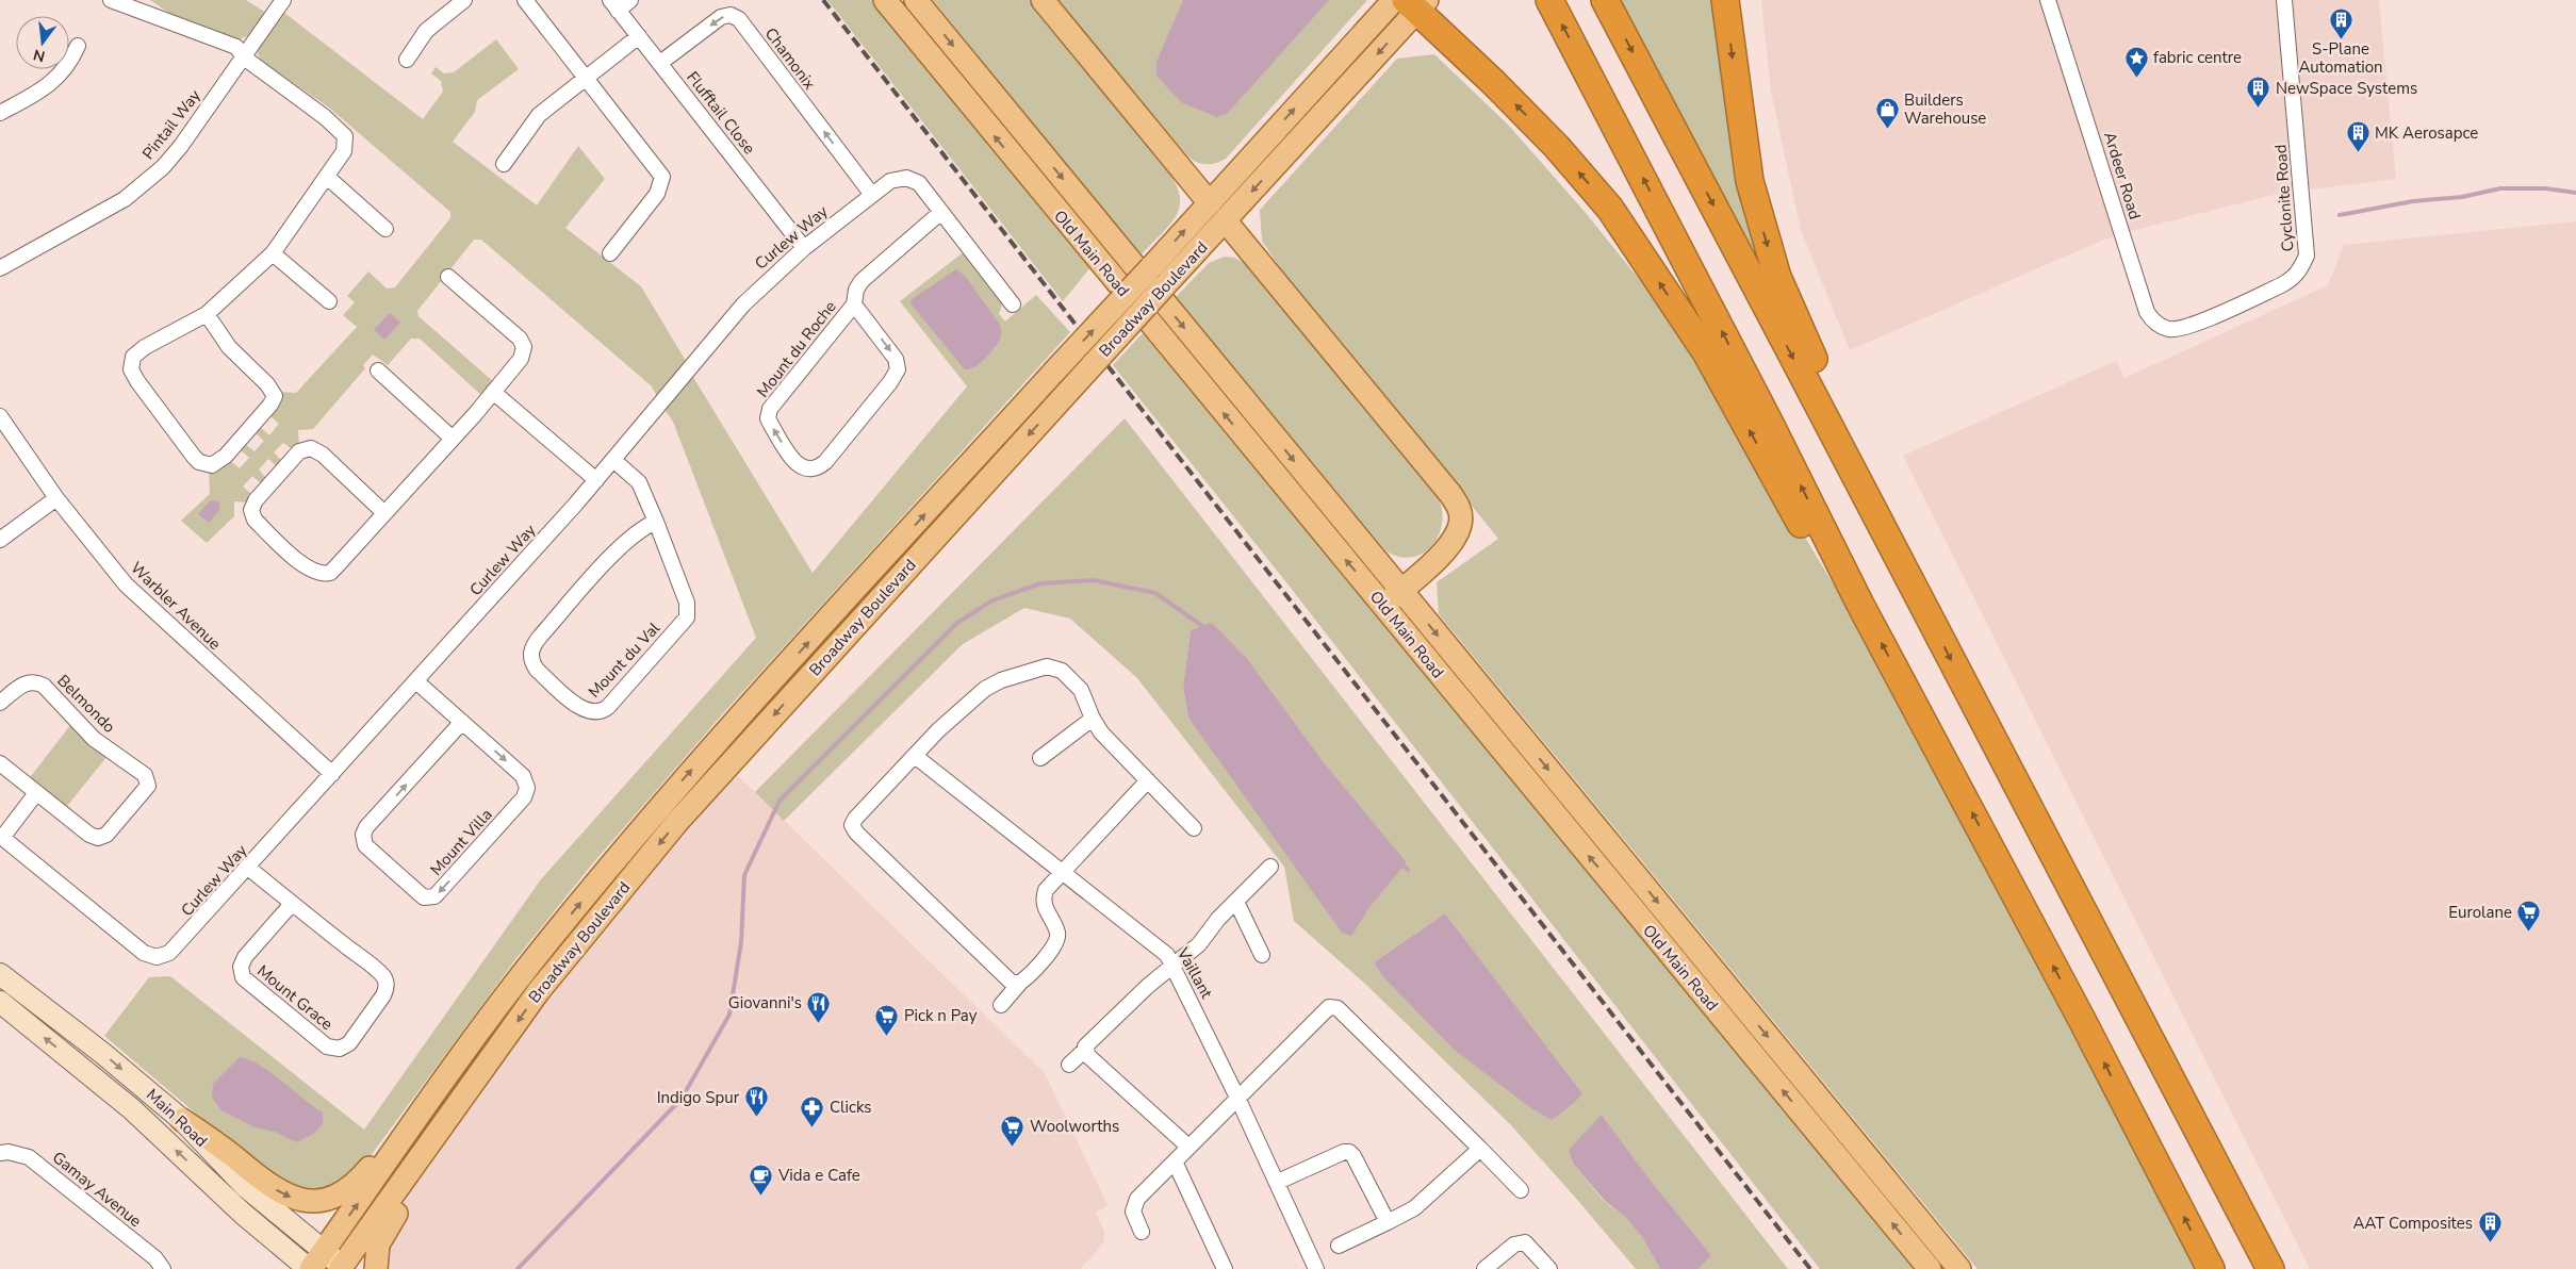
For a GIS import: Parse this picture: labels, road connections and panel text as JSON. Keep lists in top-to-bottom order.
{
  "streets": {
    "main road": ["Old Main Road", "Broadway Boulevard", "Main Road"],
    "street": [
      "Chamonix",
      "Flufftail Close",
      "Pintail Way",
      "Ardeer Road",
      "Cyclonite Road",
      "Curlew Way",
      "Mount du Roche",
      "Warbler Avenue",
      "Mount du Val",
      "Belmondo",
      "Mount Villa",
      "Vaillant",
      "Mount Grace",
      "Gamay Avenue"
    ]
  },
  "crossings": [
    ["Chamonix", "Flufftail Close"],
    ["Chamonix", "Curlew Way"],
    ["Flufftail Close", "Curlew Way"],
    ["Ardeer Road", "Cyclonite Road"],
    ["Curlew Way", "Mount du Roche"],
    ["Curlew Way", "Warbler Avenue"],
    ["Curlew Way", "Mount du Val"],
    ["Curlew Way", "Mount Villa"],
    ["Curlew Way", "Mount Grace"],
    ["Broadway Boulevard", "Main Road"]
  ],
  "places": {
    "building": [
      "S-Plane Automation",
      "NewSpace Systems",
      "MK Aerosapce",
      "AAT Composites"
    ],
    "place": ["fabric centre"],
    "shop": ["Builders Warehouse"],
    "supermarket": ["Eurolane", "Pick n Pay", "Woolworths"],
    "restaurant": ["Giovanni's", "Indigo Spur"],
    "pharmacy": ["Clicks"],
    "cafe": ["Vida e Cafe"]
  },
  "north": "bottom"
}
